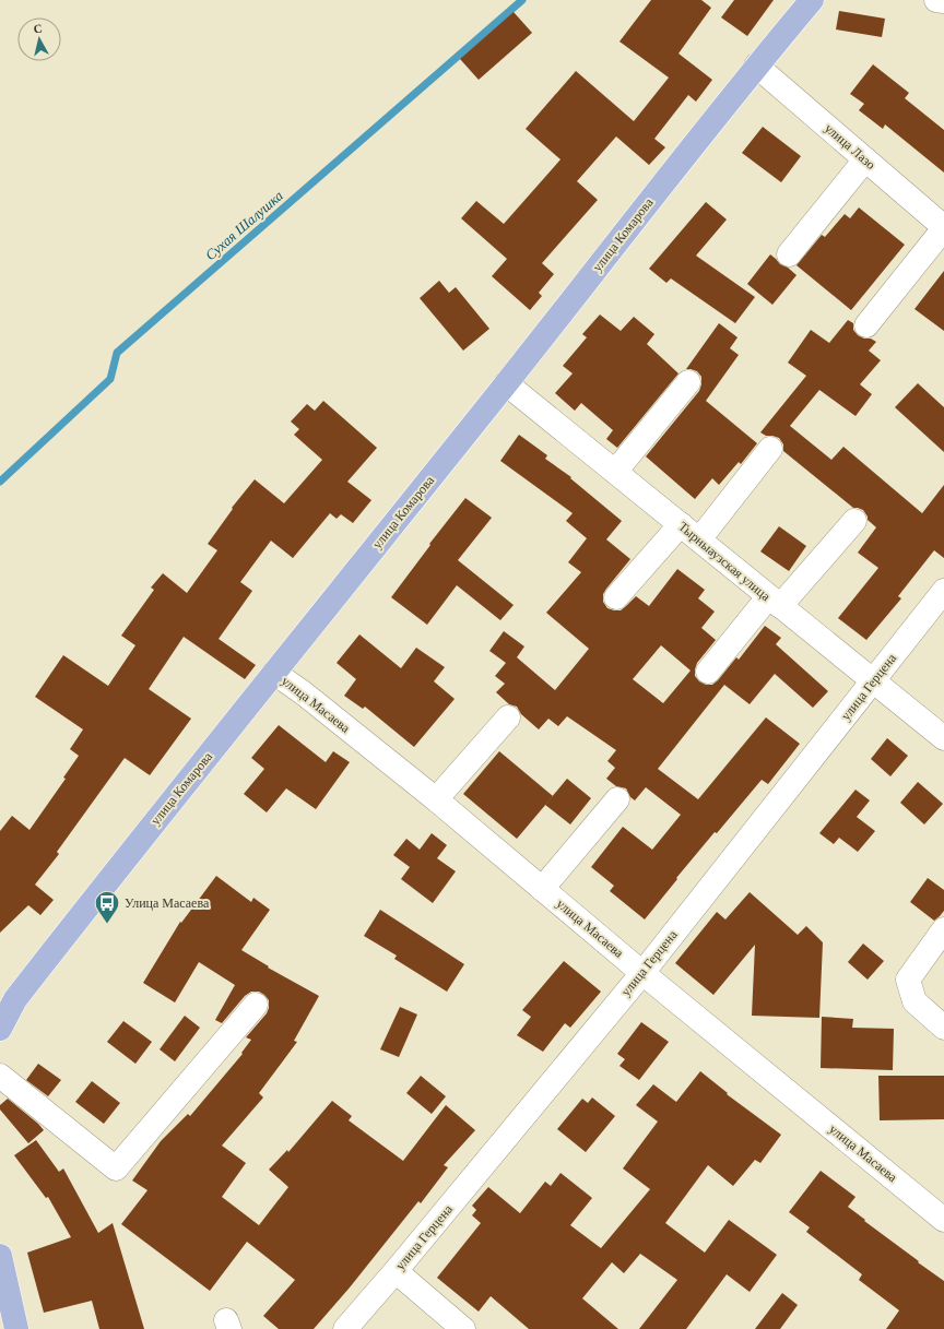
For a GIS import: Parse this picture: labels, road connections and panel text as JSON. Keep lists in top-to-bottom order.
{
  "streets": {
    "main road": ["улица Комарова"],
    "street": [
      "улица Лазо",
      "Тырныаузская улица",
      "улица Герцена",
      "улица Масаева"
    ]
  },
  "crossings": [
    ["улица Лазо", "улица Комарова"],
    ["улица Комарова", "Тырныаузская улица"],
    ["улица Комарова", "улица Масаева"],
    ["Тырныаузская улица", "улица Герцена"],
    ["улица Герцена", "улица Масаева"]
  ],
  "water": ["Сухая Шалушка"],
  "places": {
    "bus stop": ["Улица Масаева"]
  },
  "north": "top"
}
